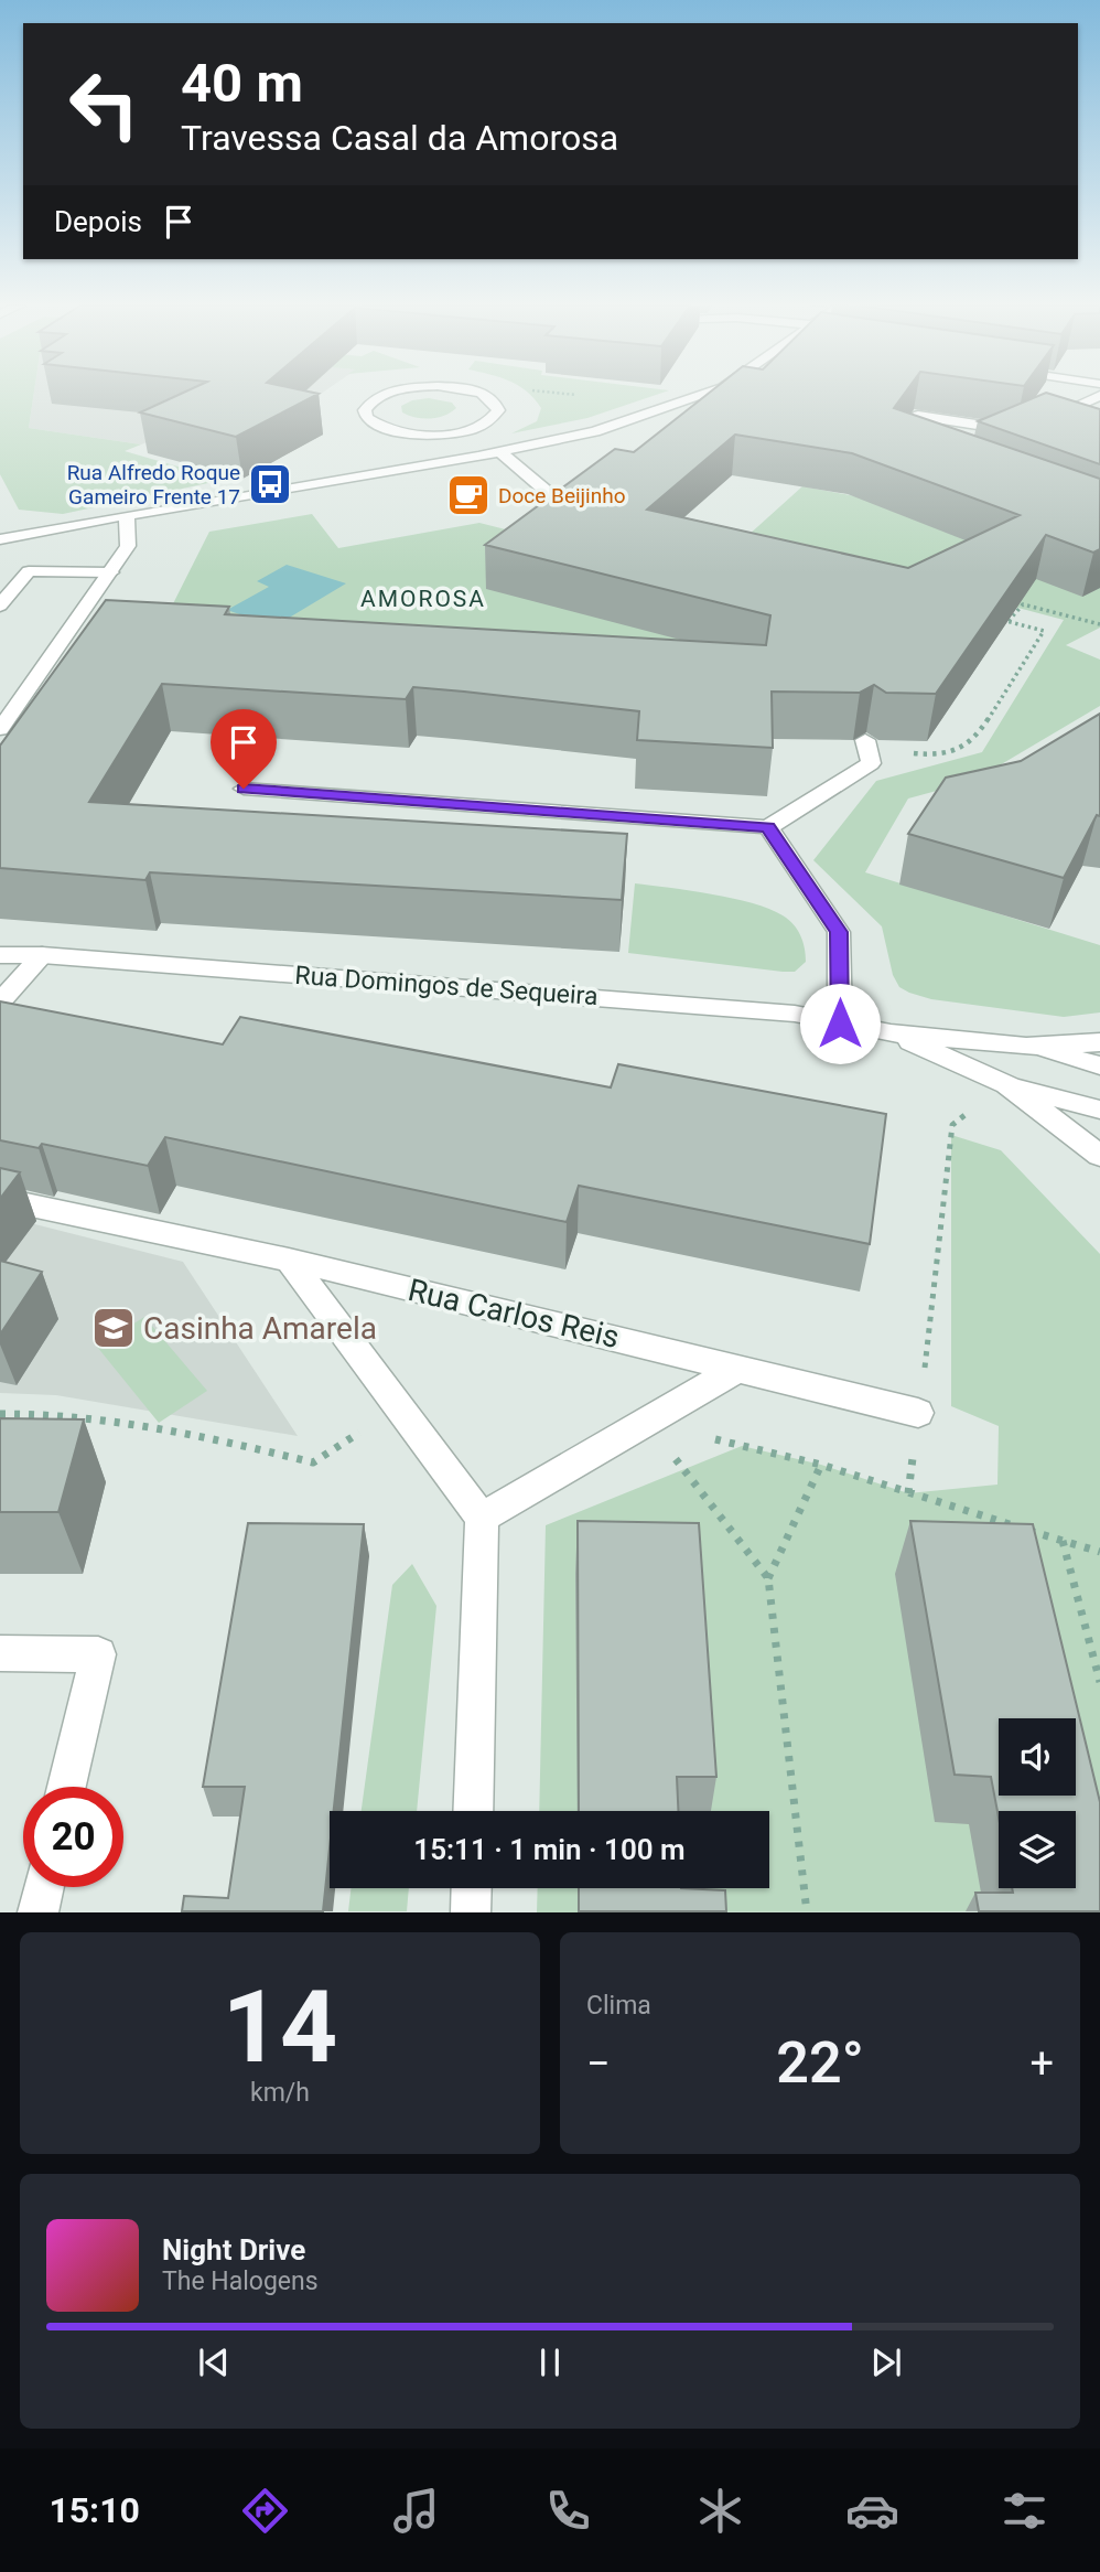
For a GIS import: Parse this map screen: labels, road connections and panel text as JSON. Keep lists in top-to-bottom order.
{
  "streets": {
    "street": ["Rua Domingos de Sequeira", "Rua Carlos Reis"]
  },
  "districts": ["AMOROSA"],
  "places": {
    "bus stop": ["Rua Alfredo Roque Gameiro Frente 17"],
    "cafe": ["Doce Beijinho"],
    "school or university": ["Casinha Amarela"]
  },
  "page": {
    "turn": ["40 m", "Travessa Casal da Amorosa"],
    "then": "Depois",
    "limit": "20",
    "trip": "15:11 · 1 min · 100 m",
    "tile": [
      ["14", "km/h"],
      "Clima"
    ],
    "heat": ["−", "22°", "+"],
    "song": ["Night Drive", "The Halogens"],
    "tabs": "15:10"
  }
}
